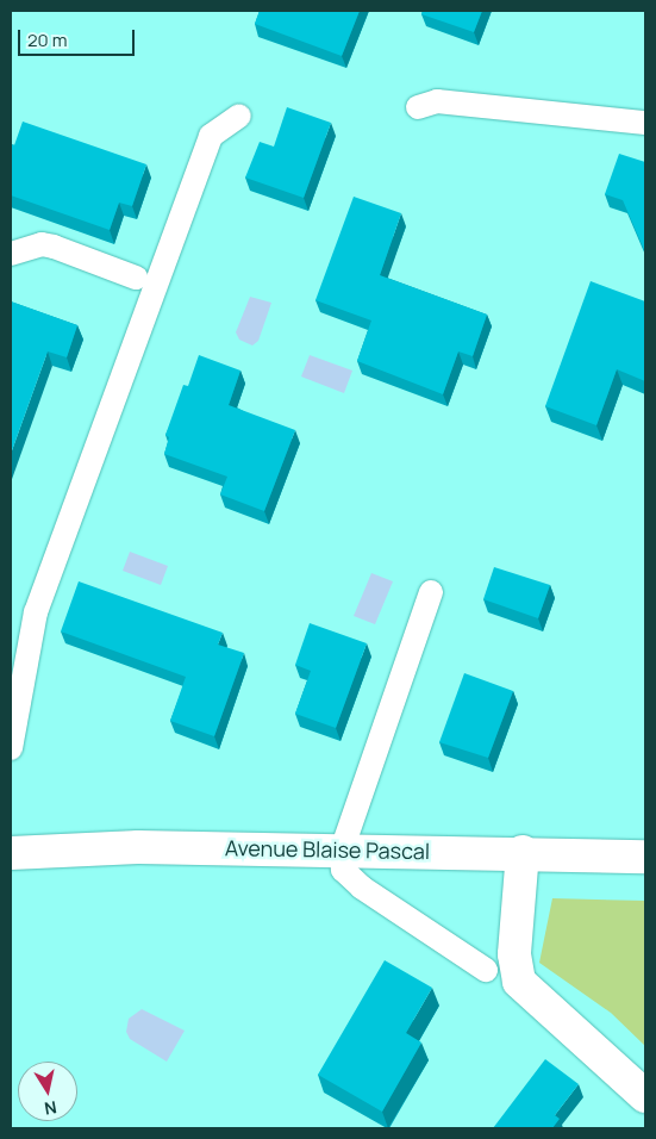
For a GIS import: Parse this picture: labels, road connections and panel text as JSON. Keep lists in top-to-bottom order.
{
  "streets": {
    "main road": ["Avenue Blaise Pascal"]
  },
  "scale_bar": "20 m",
  "north": "bottom"
}
